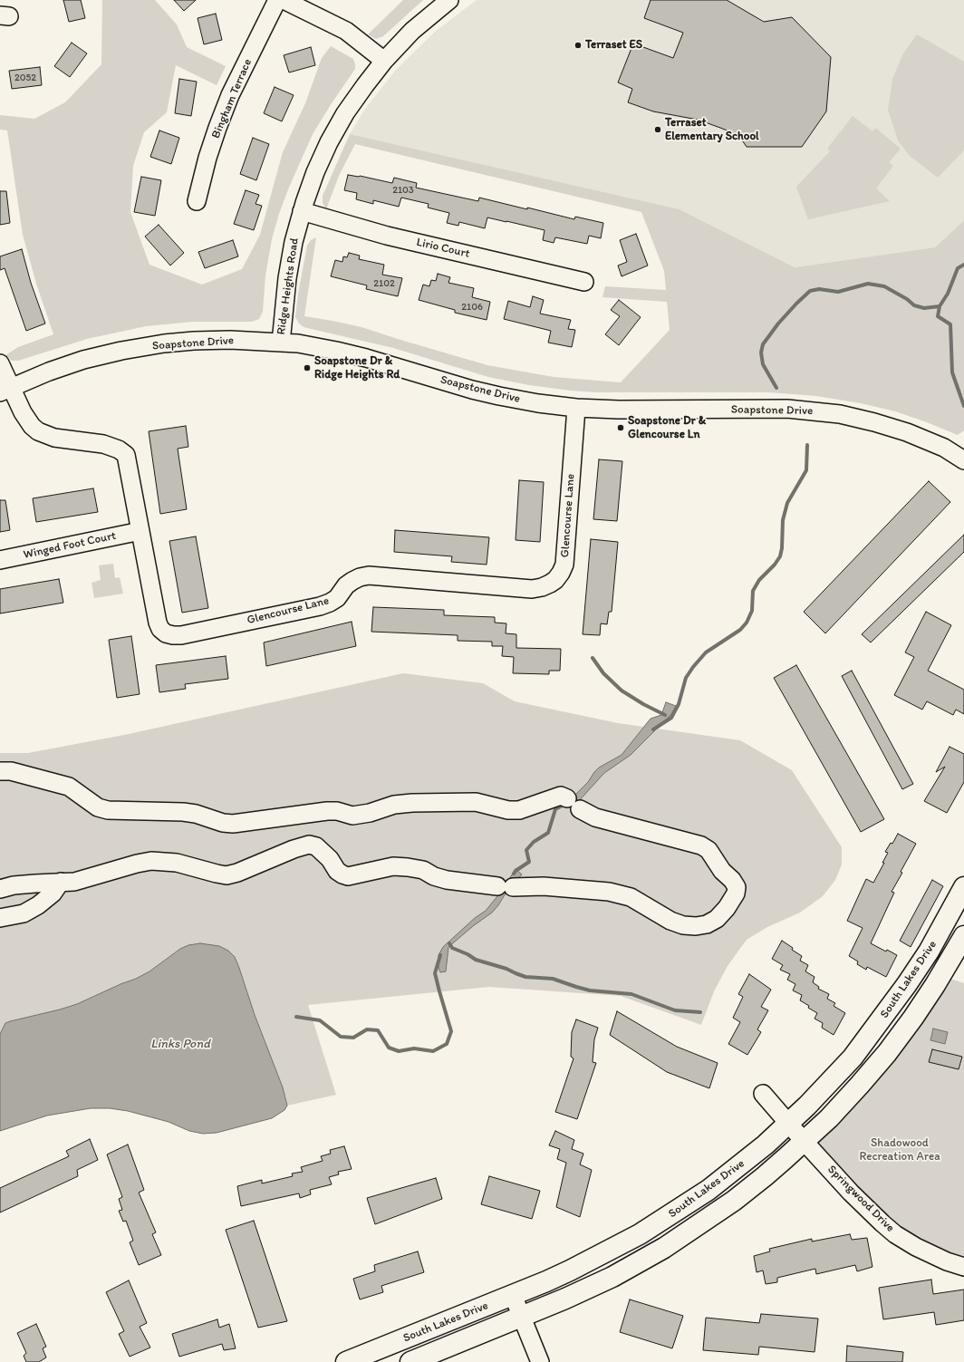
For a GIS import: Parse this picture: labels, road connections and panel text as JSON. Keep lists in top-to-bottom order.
{
  "streets": {
    "main road": ["South Lakes Drive"],
    "street": [
      "Bingham Terrace",
      "Lirio Court",
      "Ridge Heights Road",
      "Soapstone Drive",
      "Glencourse Lane",
      "Winged Foot Court",
      "Springwood Drive"
    ]
  },
  "crossings": [
    ["Lirio Court", "Ridge Heights Road"],
    ["Ridge Heights Road", "Soapstone Drive"],
    ["Soapstone Drive", "Glencourse Lane"],
    ["Glencourse Lane", "Winged Foot Court"],
    ["South Lakes Drive", "Springwood Drive"]
  ],
  "water": ["Links Pond"],
  "parks": ["Shadowood Recreation Area"],
  "places": [
    "Terraset ES",
    "Terraset Elementary School",
    "Soapstone Dr & Ridge Heights Rd",
    "Soapstone Dr & Glencourse Ln"
  ],
  "house_numbers": [
    "2052",
    "2103",
    "2102",
    "2106"
  ]
}
